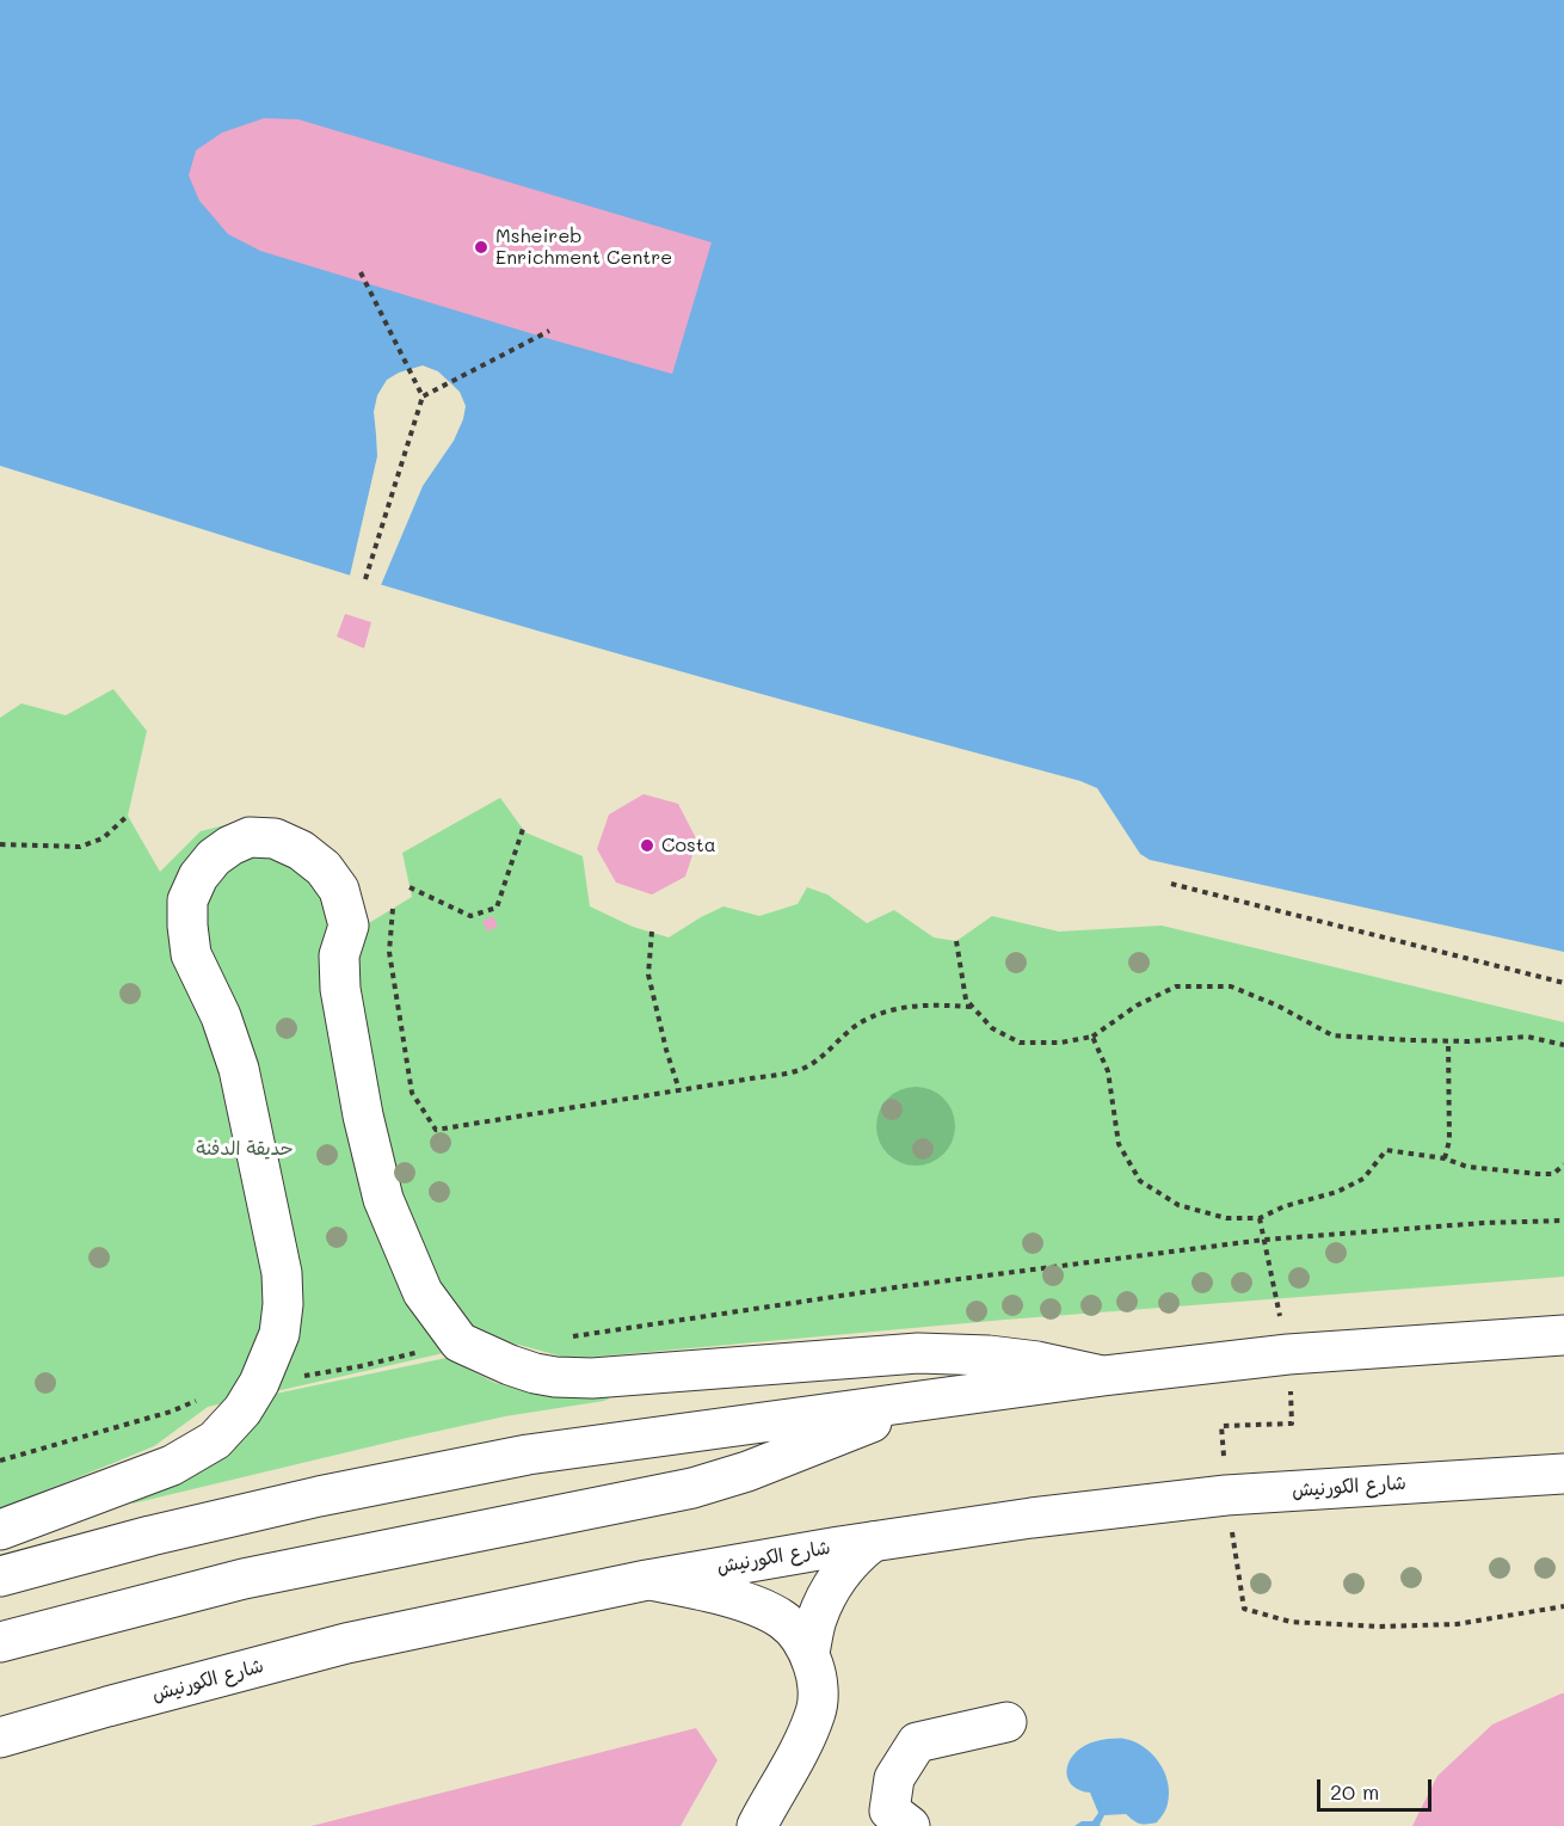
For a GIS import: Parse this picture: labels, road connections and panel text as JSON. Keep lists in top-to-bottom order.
{
  "streets": {
    "main road": ["شارع الكورنيش"]
  },
  "parks": ["حديقة الدفنة"],
  "places": ["Msheireb Enrichment Centre", "Costa"],
  "scale_bar": "20 m"
}
